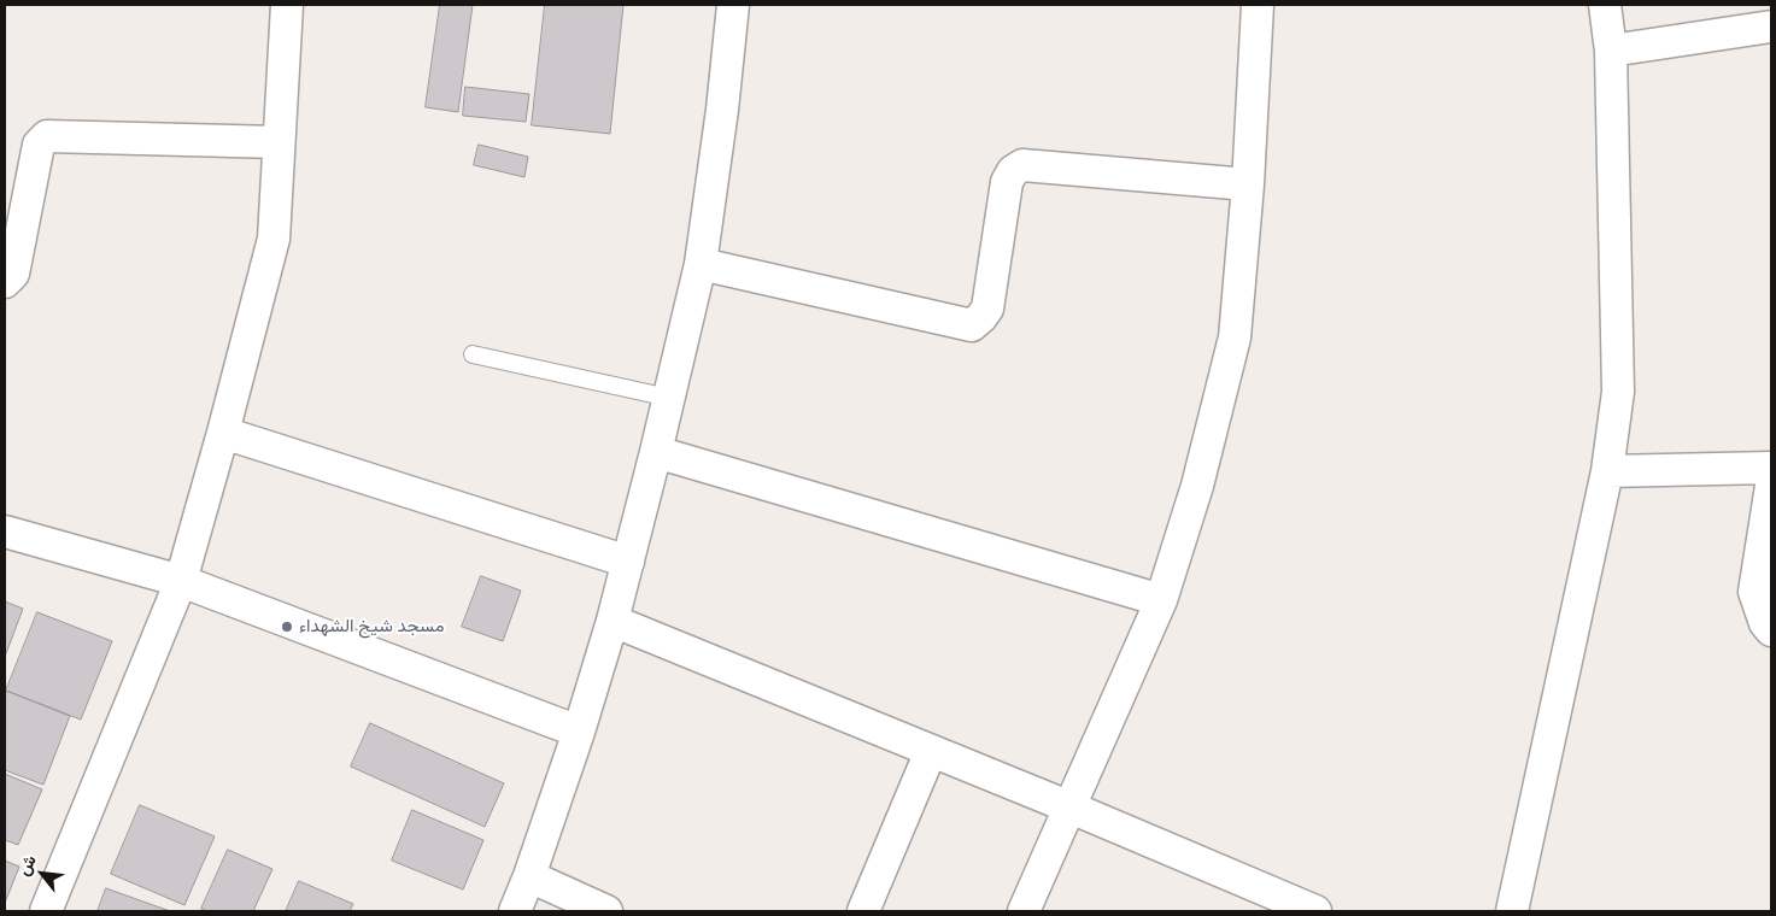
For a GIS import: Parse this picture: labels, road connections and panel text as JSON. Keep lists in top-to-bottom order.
{
  "places": ["مسجد شيخ الشهداء"],
  "north": "top left"
}
